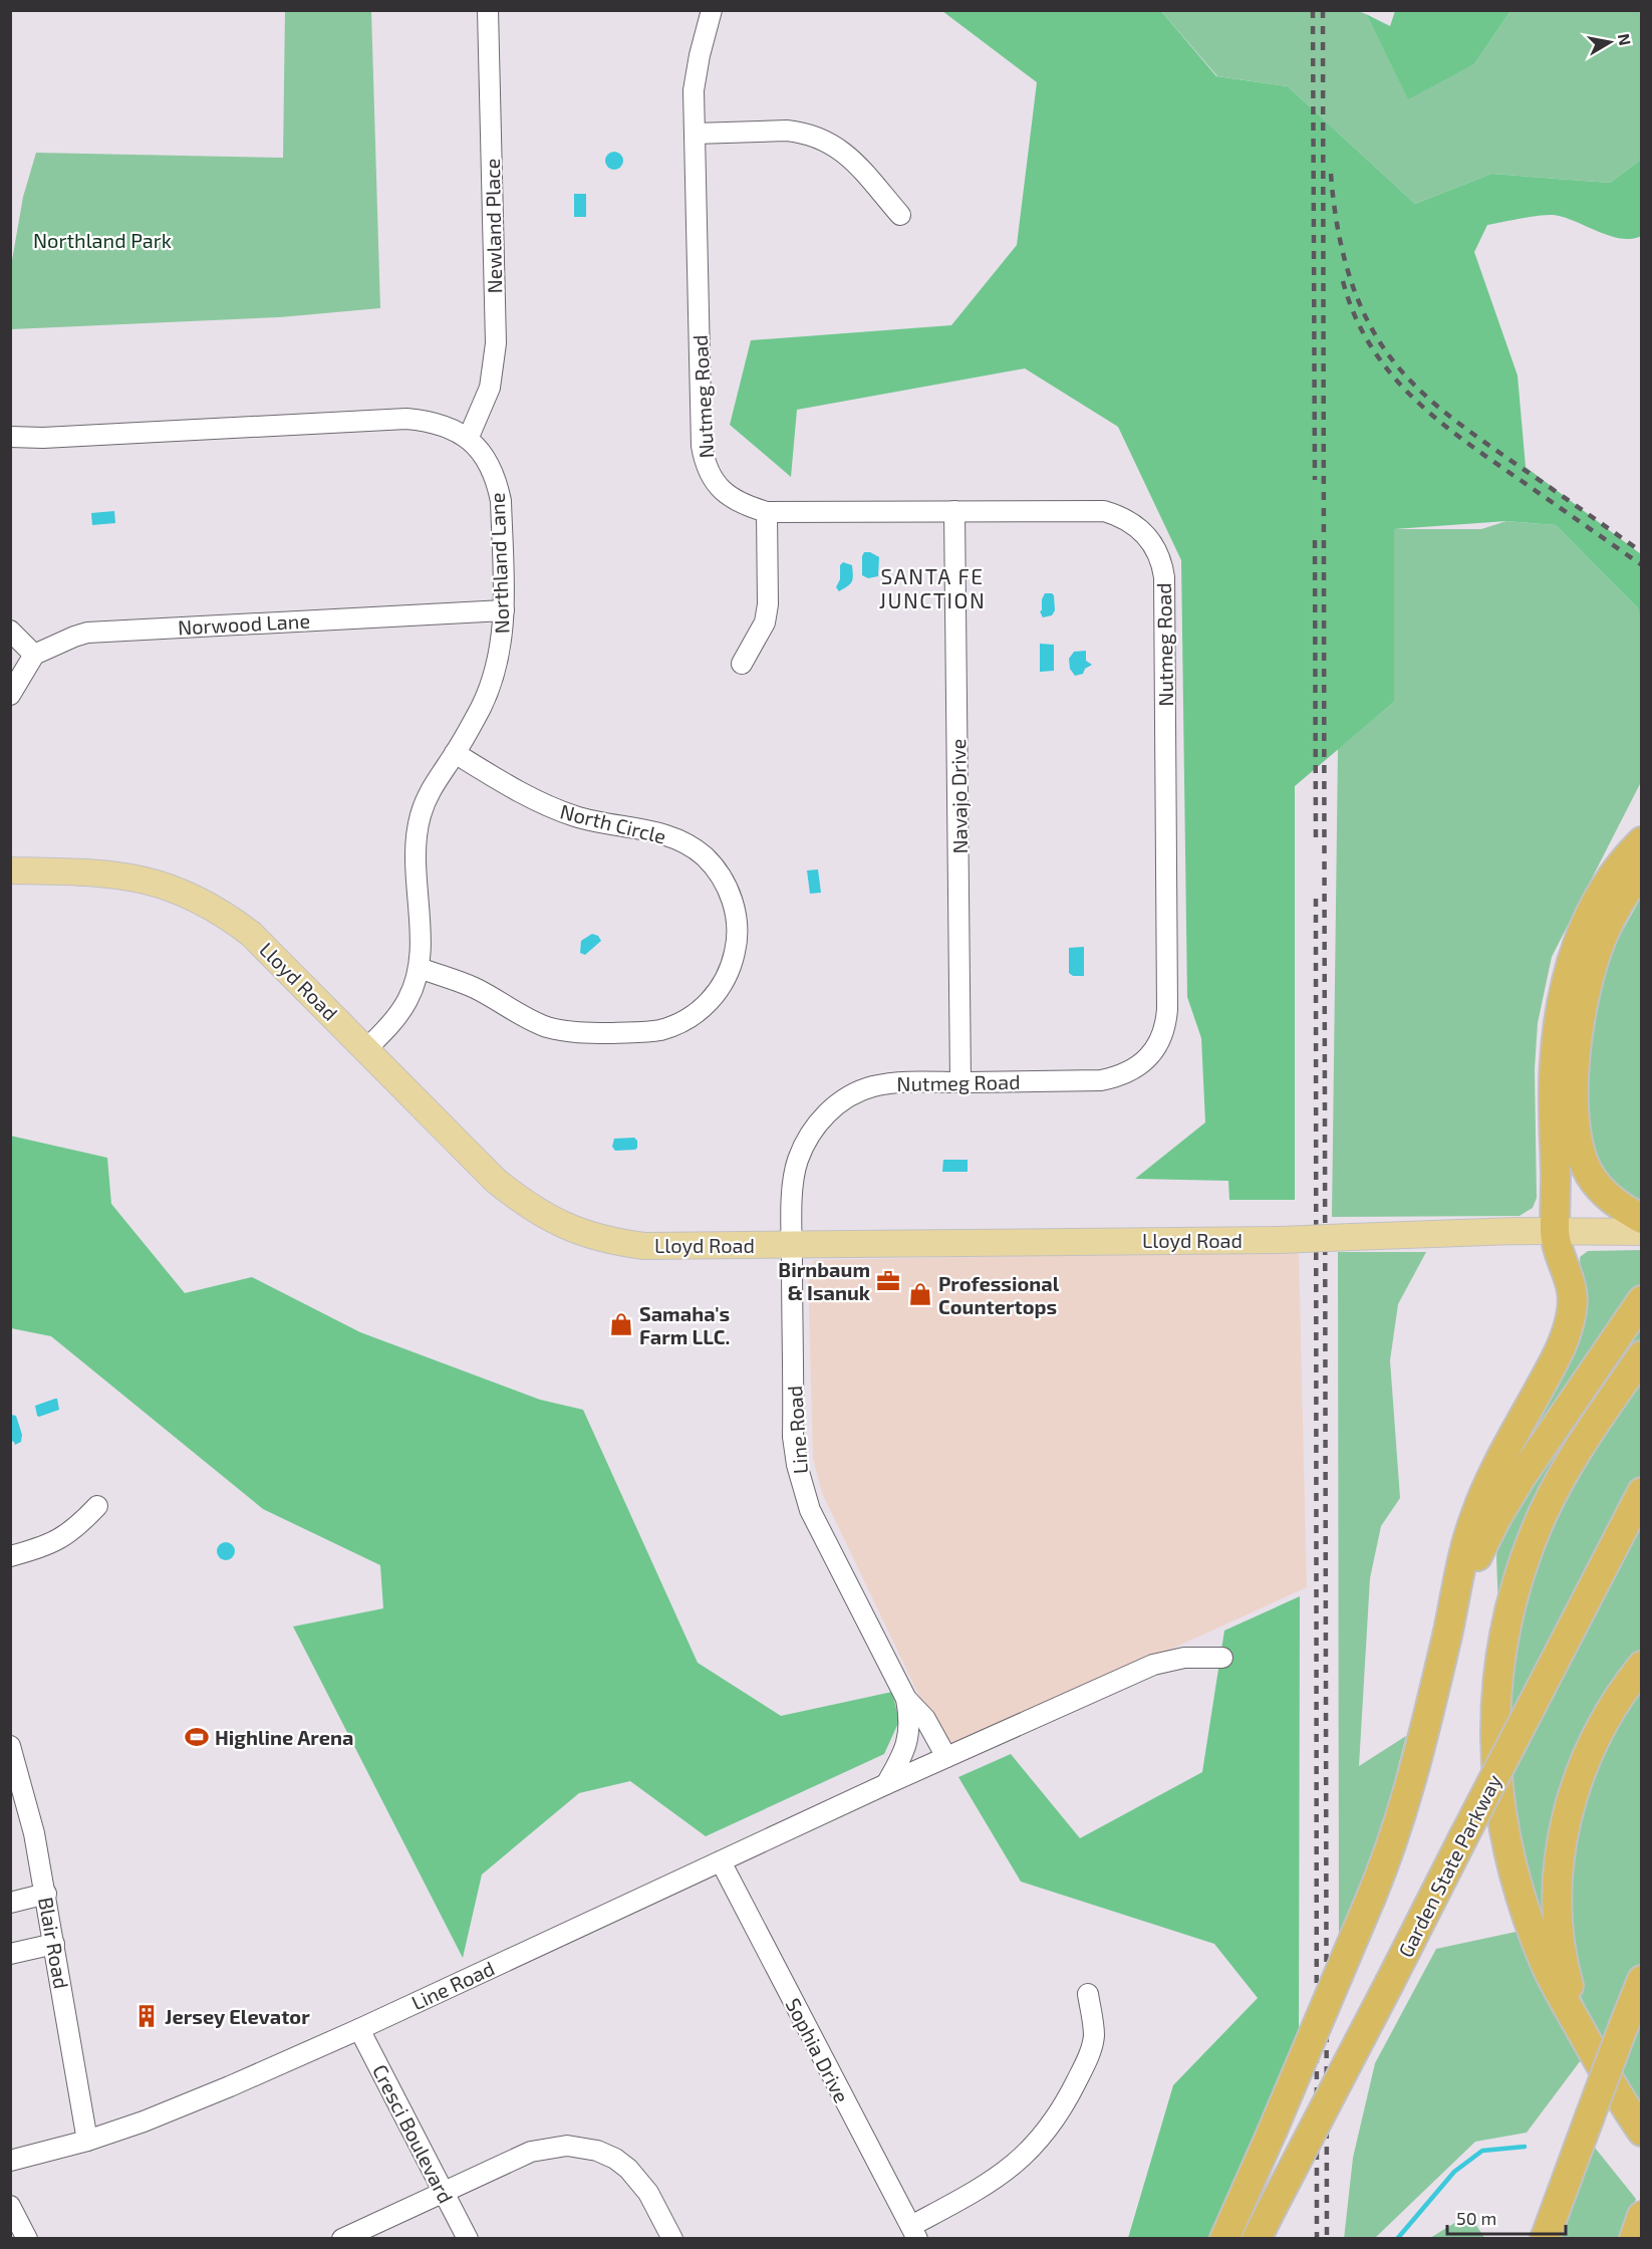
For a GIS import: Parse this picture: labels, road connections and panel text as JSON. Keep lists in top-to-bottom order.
{
  "streets": {
    "highway": ["Garden State Parkway"],
    "main road": ["Lloyd Road"],
    "street": [
      "Newland Place",
      "Nutmeg Road",
      "Northland Lane",
      "Norwood Lane",
      "Navajo Drive",
      "North Circle",
      "Line Road",
      "Blair Road",
      "Sophia Drive",
      "Cresci Boulevard"
    ]
  },
  "crossings": [
    ["Newland Place", "Northland Lane"],
    ["Nutmeg Road", "Navajo Drive"],
    ["Nutmeg Road", "Lloyd Road"],
    ["Nutmeg Road", "Line Road"],
    ["Northland Lane", "Norwood Lane"],
    ["Northland Lane", "North Circle"],
    ["Northland Lane", "Lloyd Road"],
    ["Lloyd Road", "Line Road"],
    ["Line Road", "Blair Road"],
    ["Line Road", "Sophia Drive"],
    ["Line Road", "Cresci Boulevard"]
  ],
  "districts": ["SANTA FE JUNCTION"],
  "parks": ["Northland Park"],
  "places": {
    "office": ["Birnbaum & Isanuk"],
    "shop": ["Professional Countertops", "Samaha's Farm LLC."],
    "sports": ["Highline Arena"],
    "building": ["Jersey Elevator"]
  },
  "scale_bar": "50 m",
  "north": "right"
}
